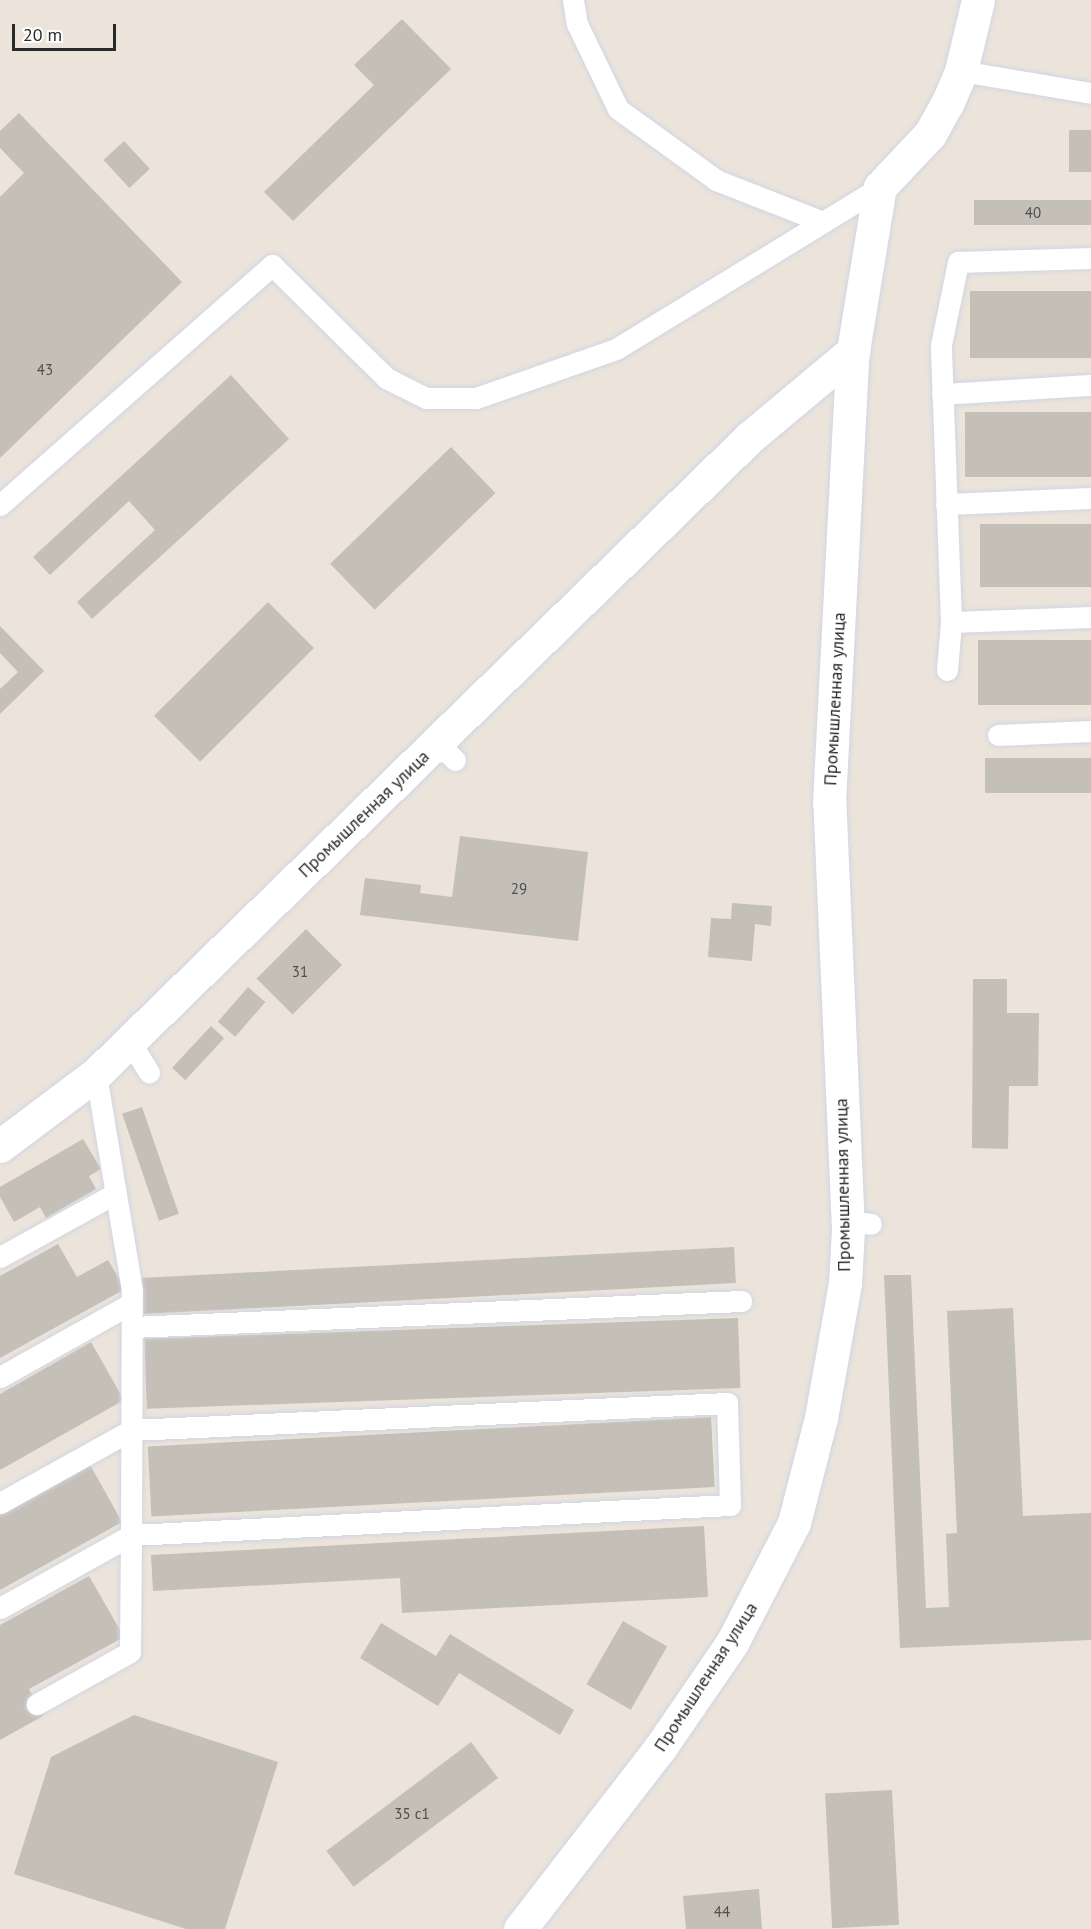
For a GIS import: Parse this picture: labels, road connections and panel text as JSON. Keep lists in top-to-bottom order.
{
  "streets": {
    "street": ["Промышленная улица"]
  },
  "house_numbers": [
    "40",
    "43",
    "29",
    "31",
    "35 с1",
    "44"
  ],
  "scale_bar": "20 m"
}
